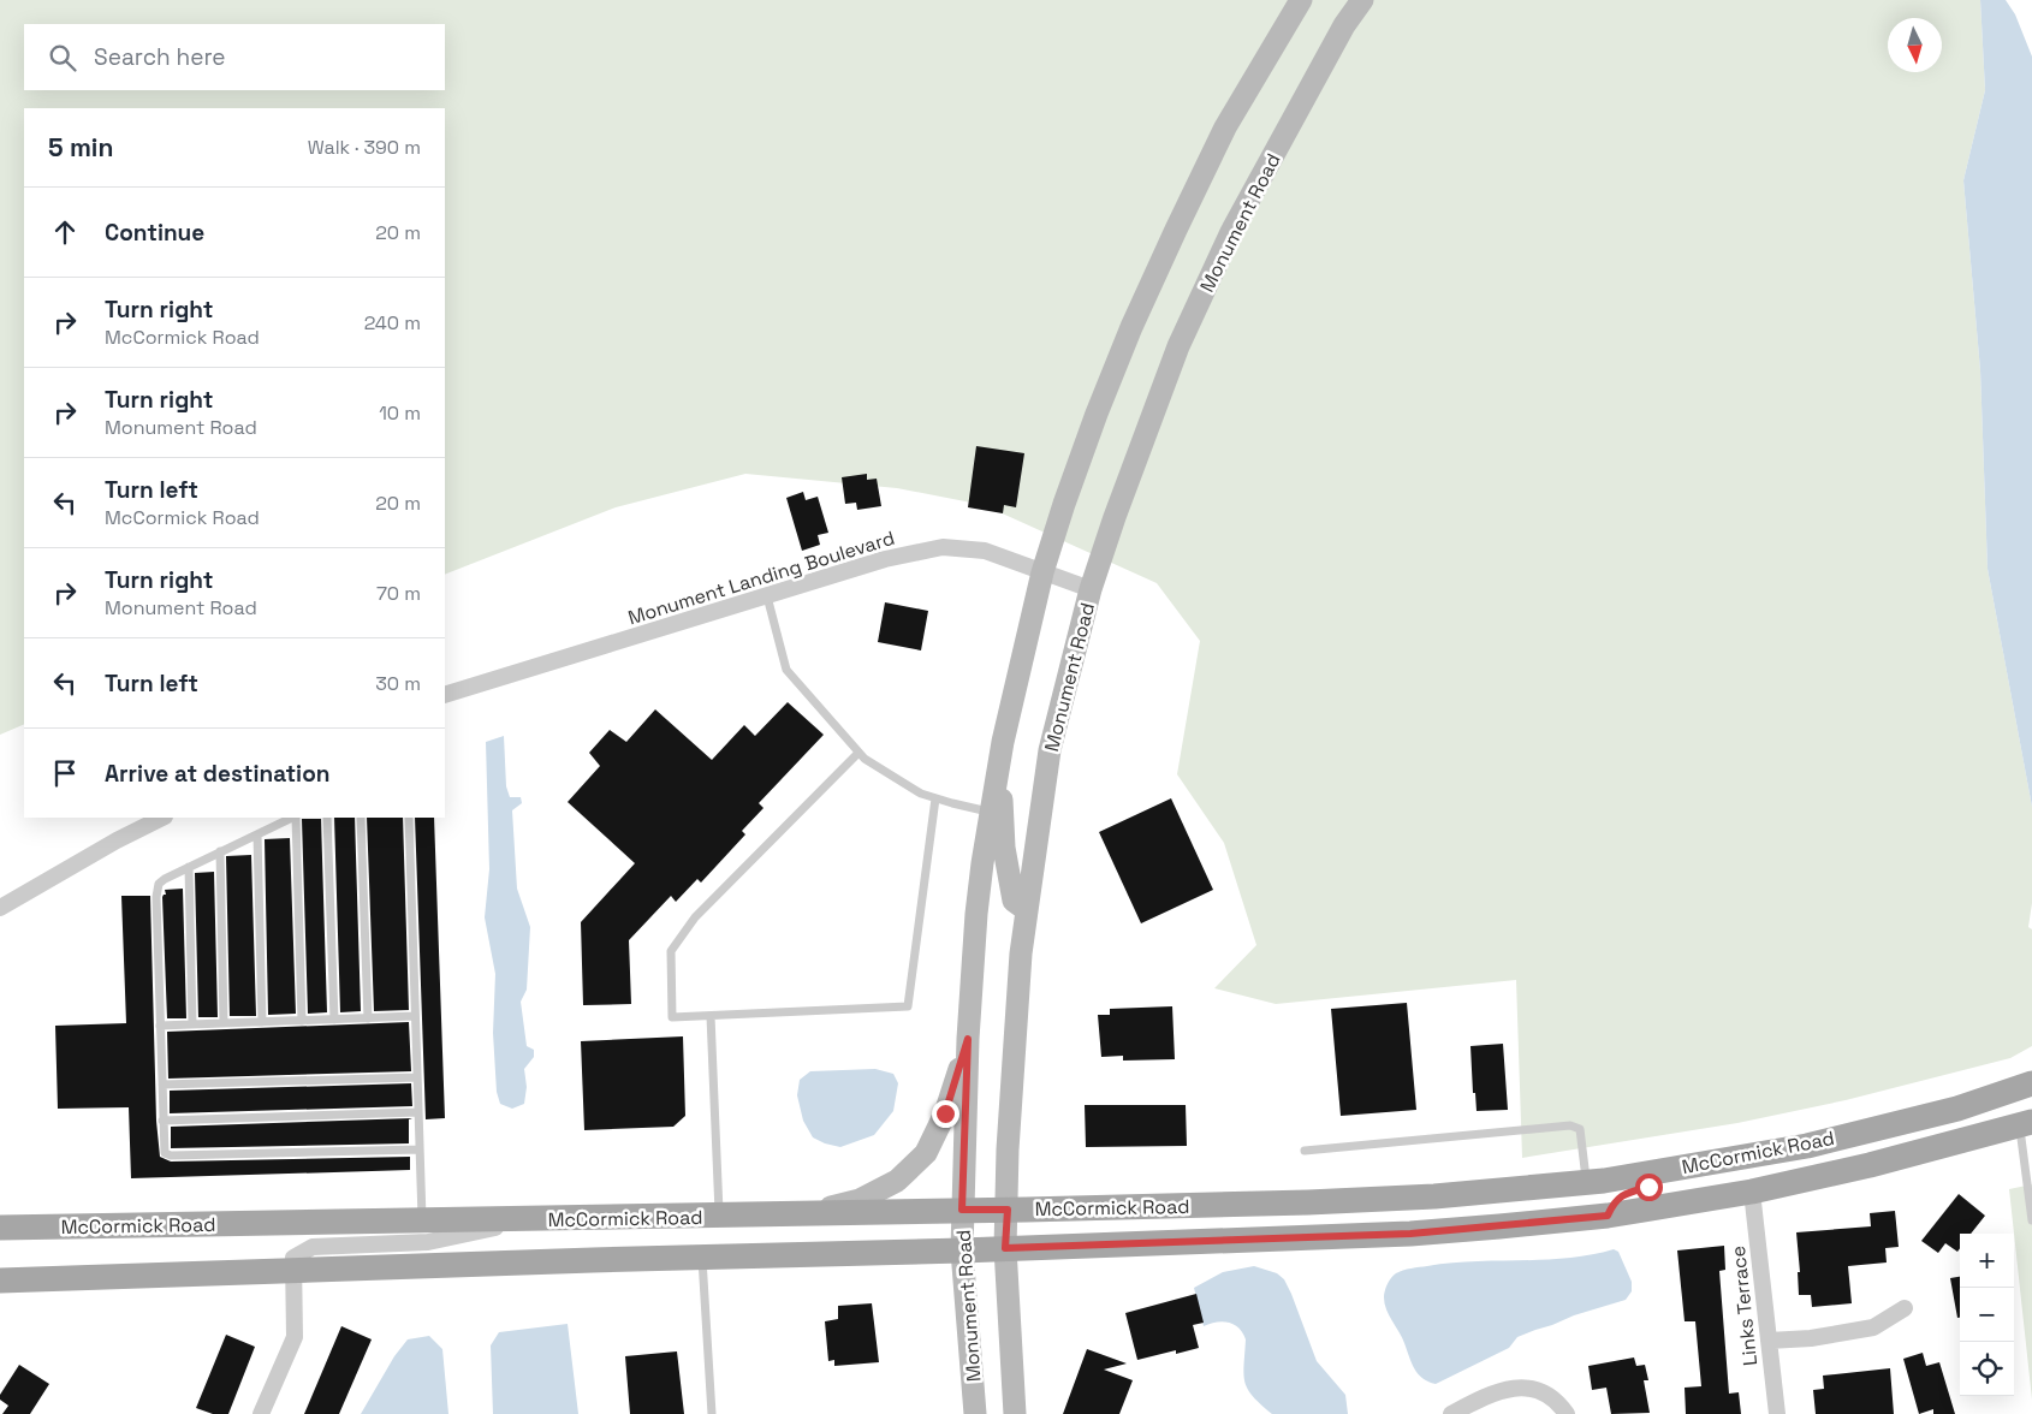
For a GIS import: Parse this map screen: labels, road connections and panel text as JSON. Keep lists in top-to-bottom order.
{
  "streets": {
    "main road": ["Monument Road", "McCormick Road"],
    "street": ["Monument Landing Boulevard", "Links Terrace"]
  },
  "crossings": [
    ["Monument Road", "Monument Landing Boulevard"],
    ["Monument Road", "McCormick Road"],
    ["McCormick Road", "Links Terrace"]
  ],
  "north": "bottom",
  "page": {
    "search": "Search here",
    "heading": ["5 min", "Walk · 390 m"],
    "list": [
      ["Continue", "20 m"],
      ["Turn right", "McCormick Road", "240 m"],
      ["Turn right", "Monument Road", "10 m"],
      ["Turn left", "McCormick Road", "20 m"],
      ["Turn right", "Monument Road", "70 m"],
      ["Turn left", "30 m"],
      "Arrive at destination"
    ],
    "map_buttons": ["+", "−"]
  }
}
